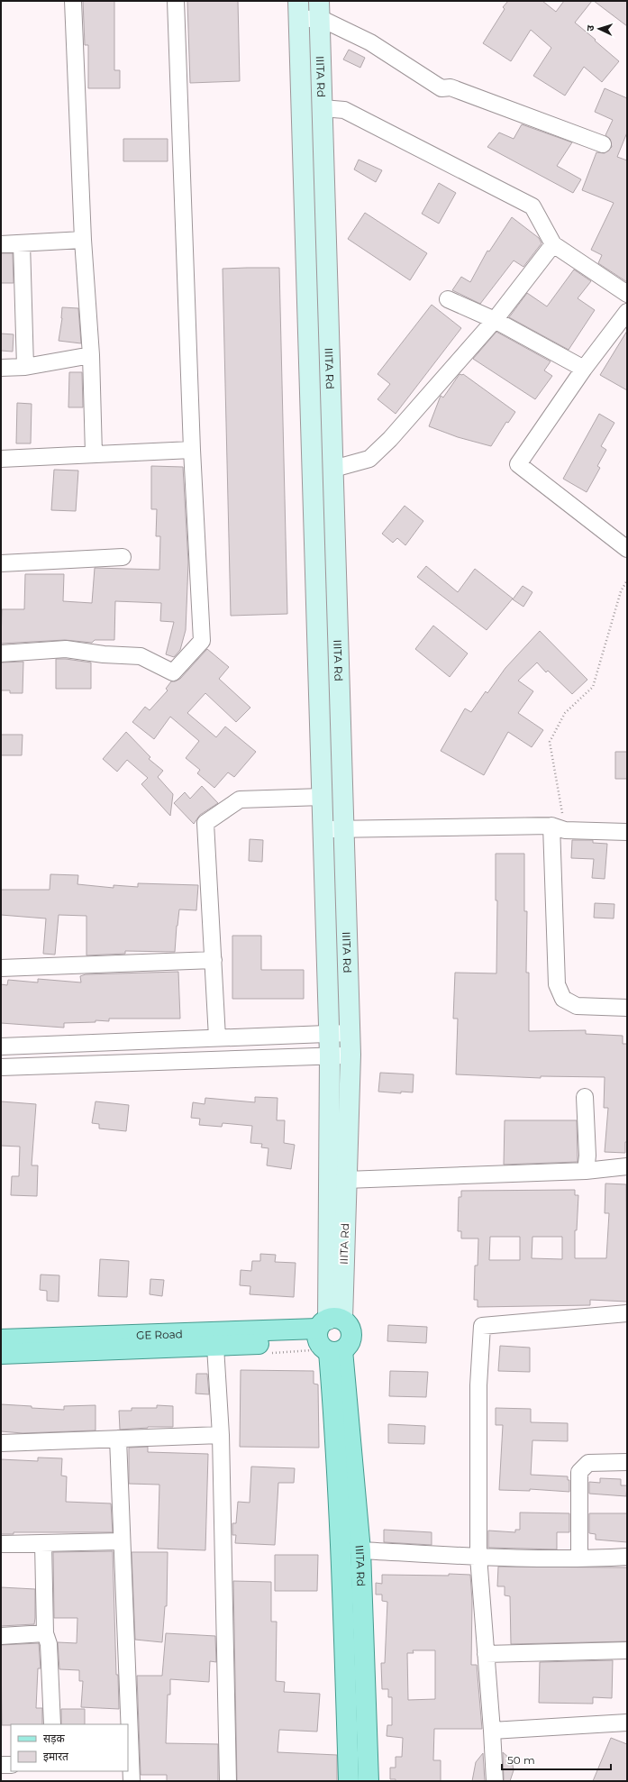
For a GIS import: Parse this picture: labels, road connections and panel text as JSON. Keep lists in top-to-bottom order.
{
  "streets": {
    "main road": ["IIITA Rd", "GE Road"]
  },
  "crossings": [
    ["IIITA Rd", "GE Road"]
  ],
  "legend": ["सड़क", "इमारत"],
  "scale_bar": "50 m",
  "north": "left"
}
